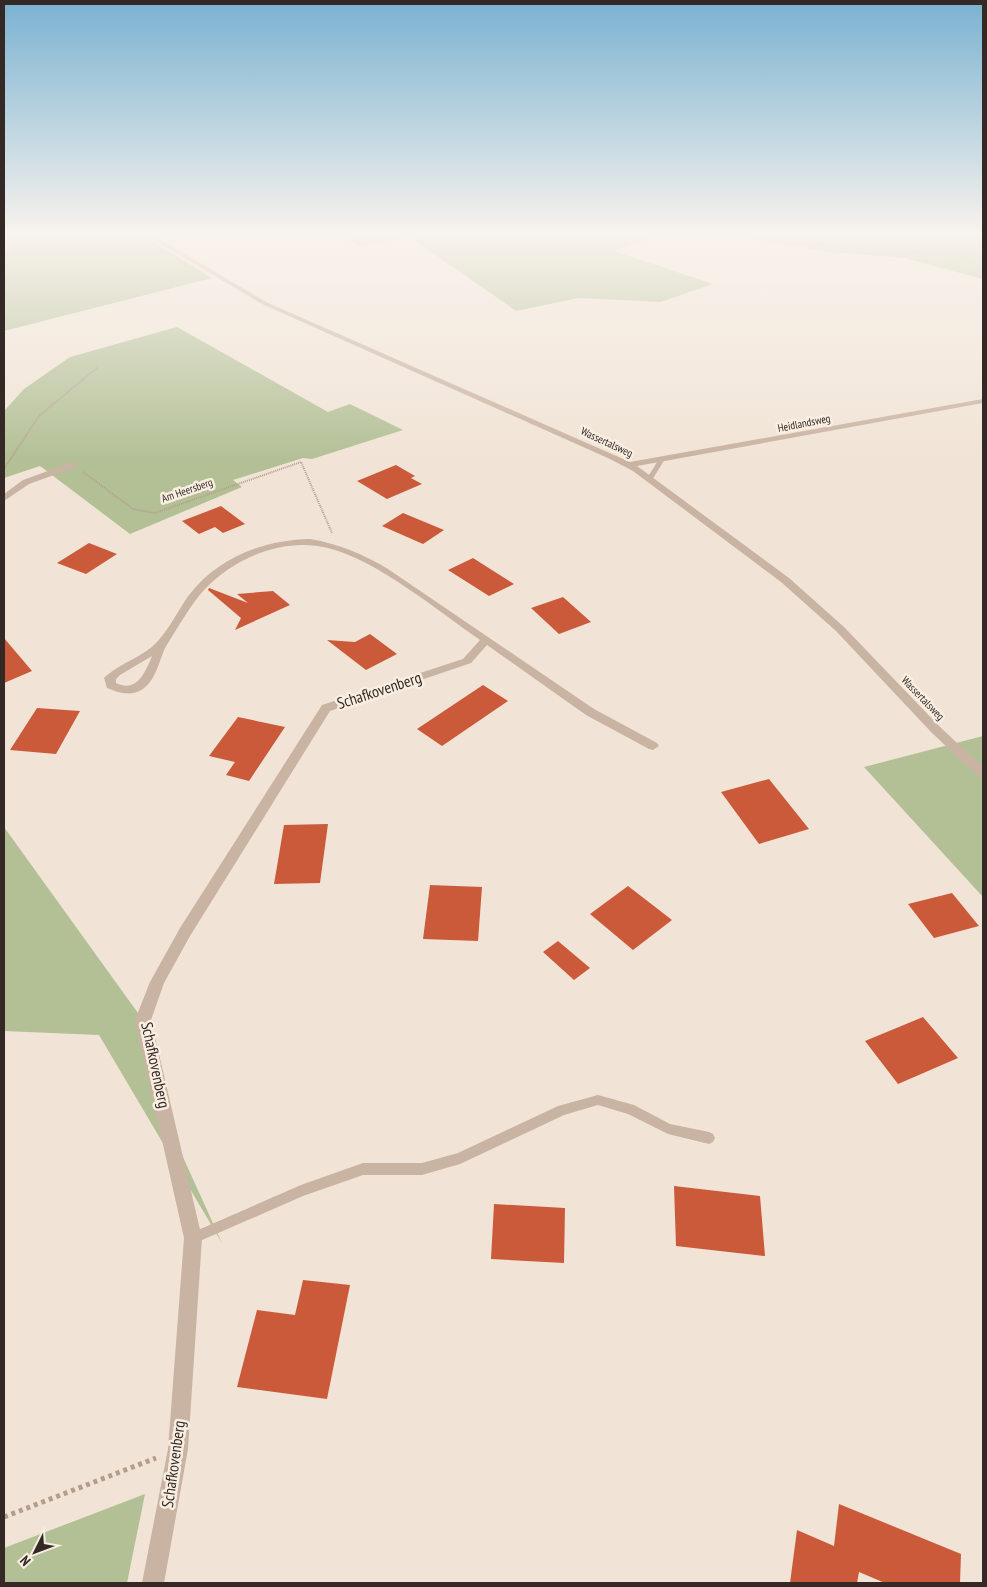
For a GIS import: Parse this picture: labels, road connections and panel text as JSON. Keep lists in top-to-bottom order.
{
  "streets": {
    "street": ["Heidlandsweg", "Wassertalsweg", "Schafkovenberg"],
    "path": ["Am Heersberg"]
  },
  "crossings": [
    ["Heidlandsweg", "Wassertalsweg"]
  ],
  "north": "bottom left"
}
